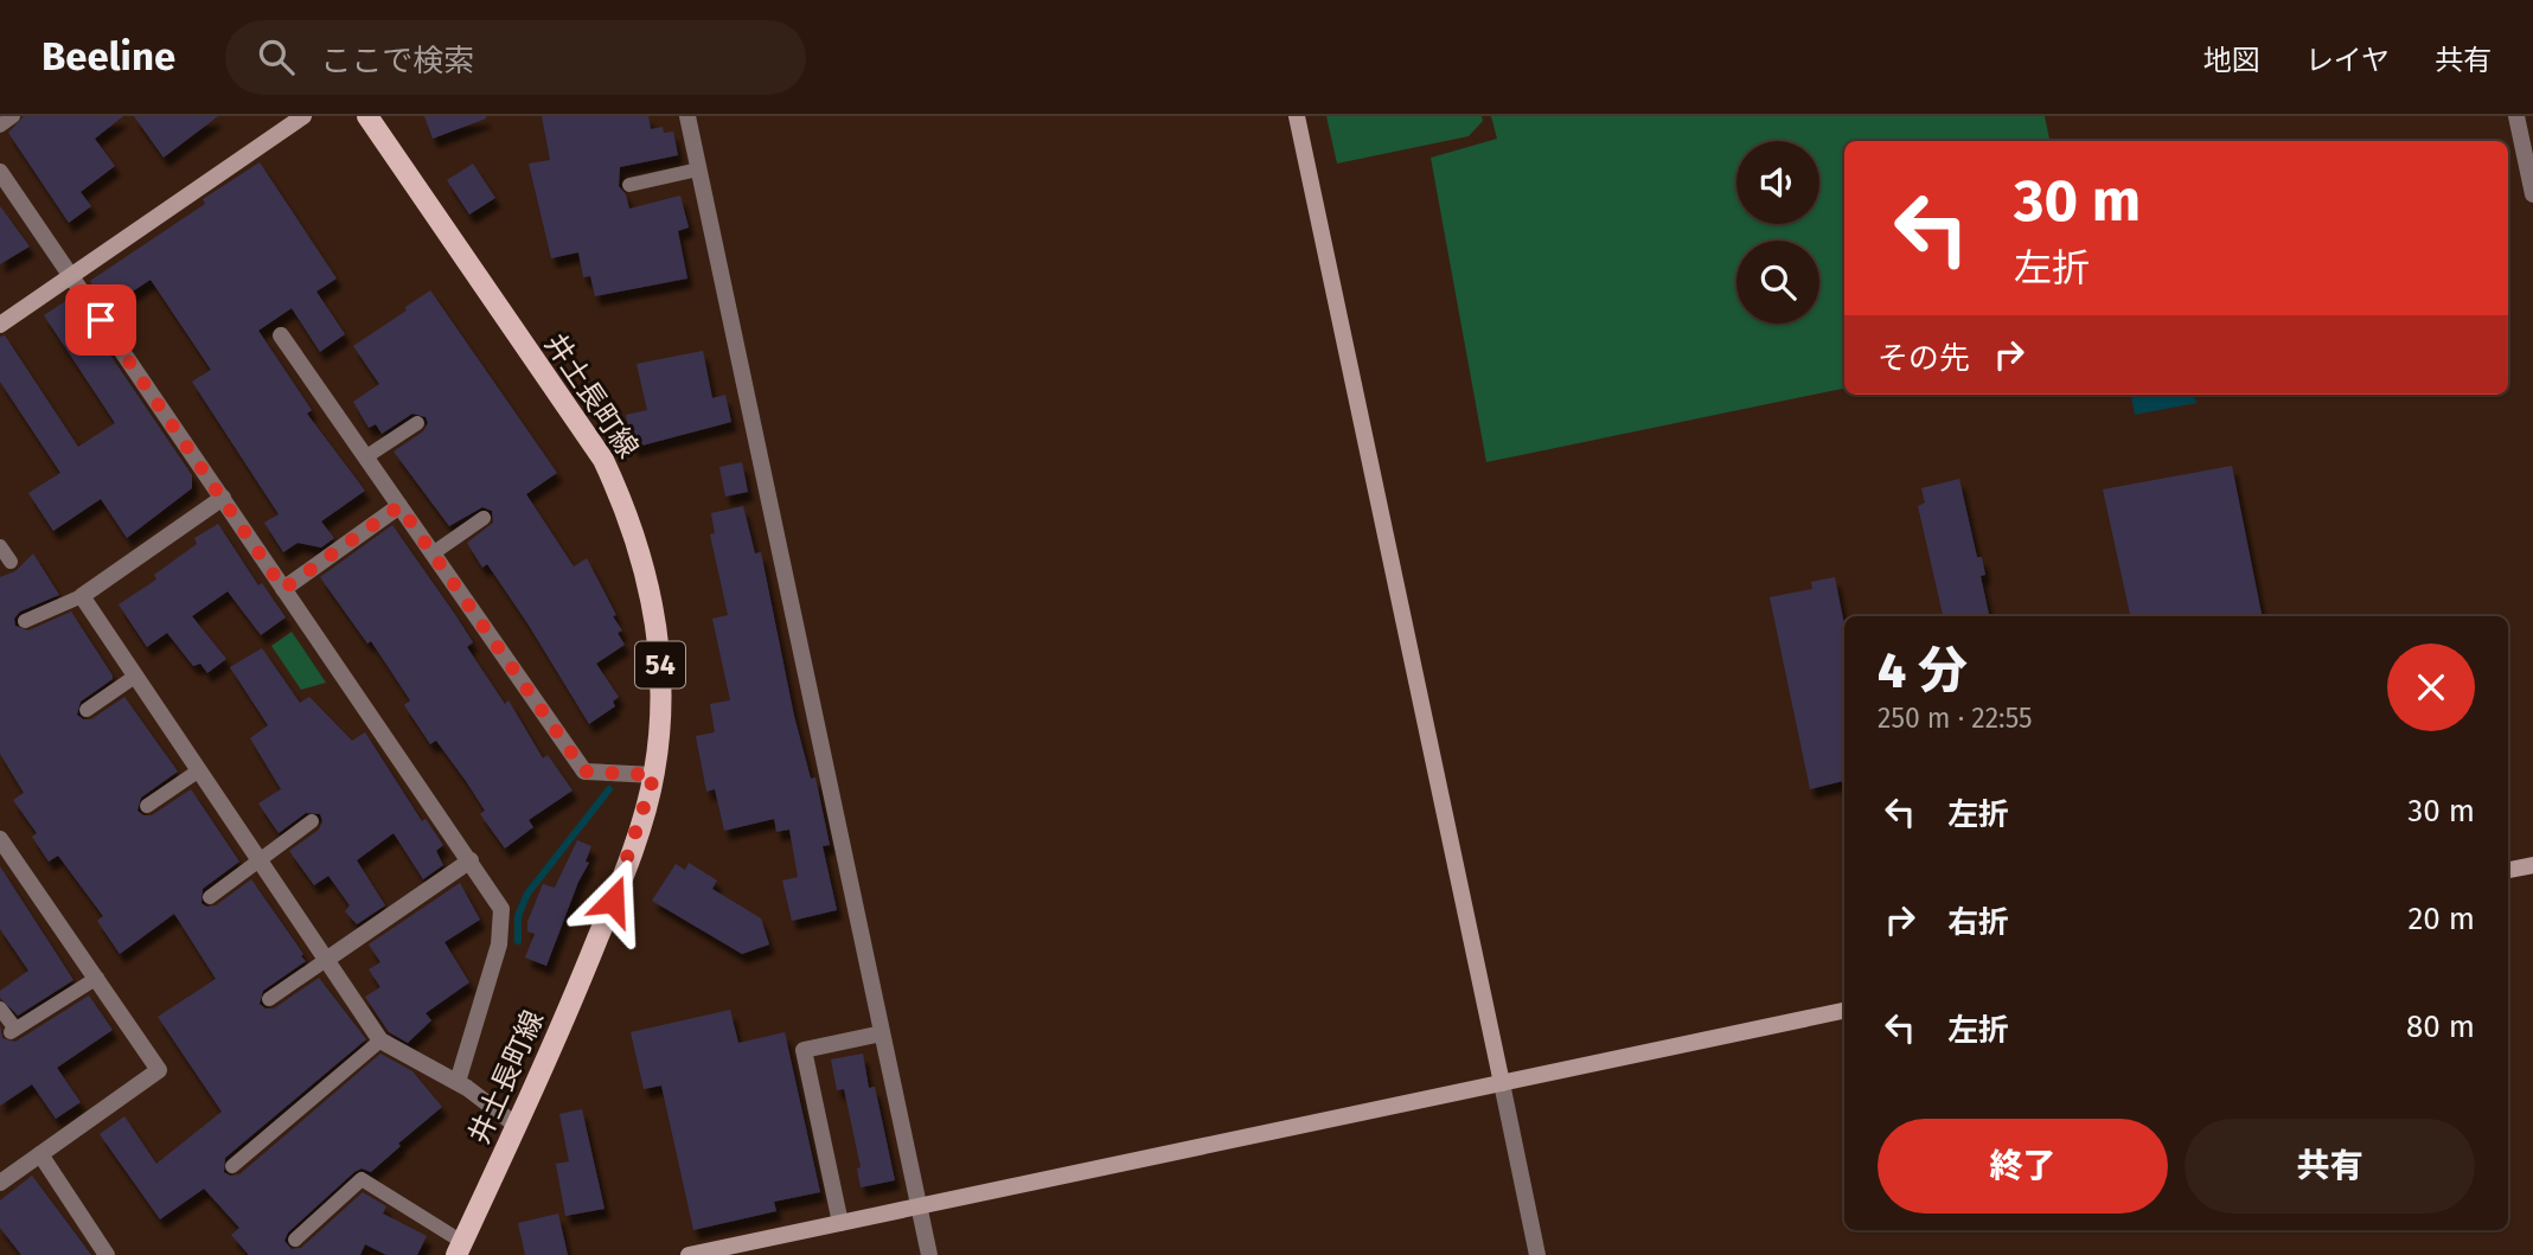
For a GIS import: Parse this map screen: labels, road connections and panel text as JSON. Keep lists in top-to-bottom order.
{
  "streets": {
    "main road": ["井土長町線", "54"]
  },
  "page": {
    "header": "Beeline",
    "search": "ここで検索",
    "nav": ["地図", "レイヤ", "共有"],
    "turn": ["30 m", "左折"],
    "then": "その先",
    "heading": ["4 分", "250 m · 22:55"],
    "list": [
      {
        "name": "左折",
        "value": "30 m"
      },
      {
        "name": "右折",
        "value": "20 m"
      },
      {
        "name": "左折",
        "value": "80 m"
      }
    ],
    "buttons": ["終了", "共有"]
  }
}
